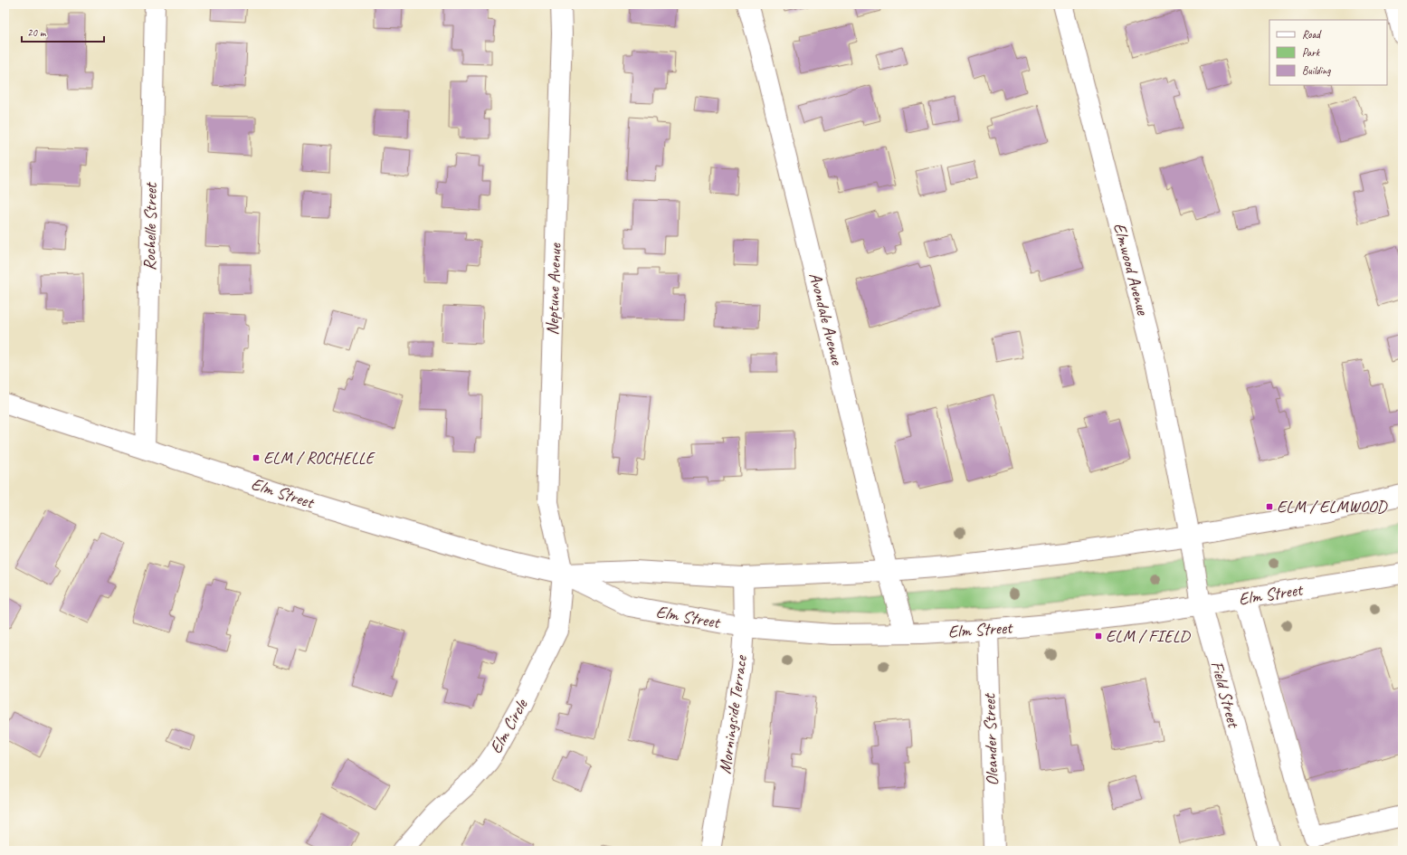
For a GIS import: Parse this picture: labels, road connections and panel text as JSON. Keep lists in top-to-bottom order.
{
  "streets": {
    "street": [
      "Rochelle Street",
      "Elmwood Avenue",
      "Neptune Avenue",
      "Avondale Avenue",
      "Elm Street",
      "Field Street",
      "Morningside Terrace",
      "Elm Circle",
      "Oleander Street"
    ]
  },
  "crossings": [
    ["Rochelle Street", "Elm Street"],
    ["Elmwood Avenue", "Elm Street"],
    ["Elmwood Avenue", "Field Street"],
    ["Neptune Avenue", "Elm Street"],
    ["Neptune Avenue", "Elm Circle"],
    ["Avondale Avenue", "Elm Street"],
    ["Elm Street", "Field Street"],
    ["Elm Street", "Morningside Terrace"],
    ["Elm Street", "Elm Circle"],
    ["Elm Street", "Oleander Street"]
  ],
  "places": {
    "transit": ["ELM / ROCHELLE", "ELM / ELMWOOD", "ELM / FIELD"]
  },
  "legend": ["Road", "Park", "Building"],
  "scale_bar": "20 m"
}
